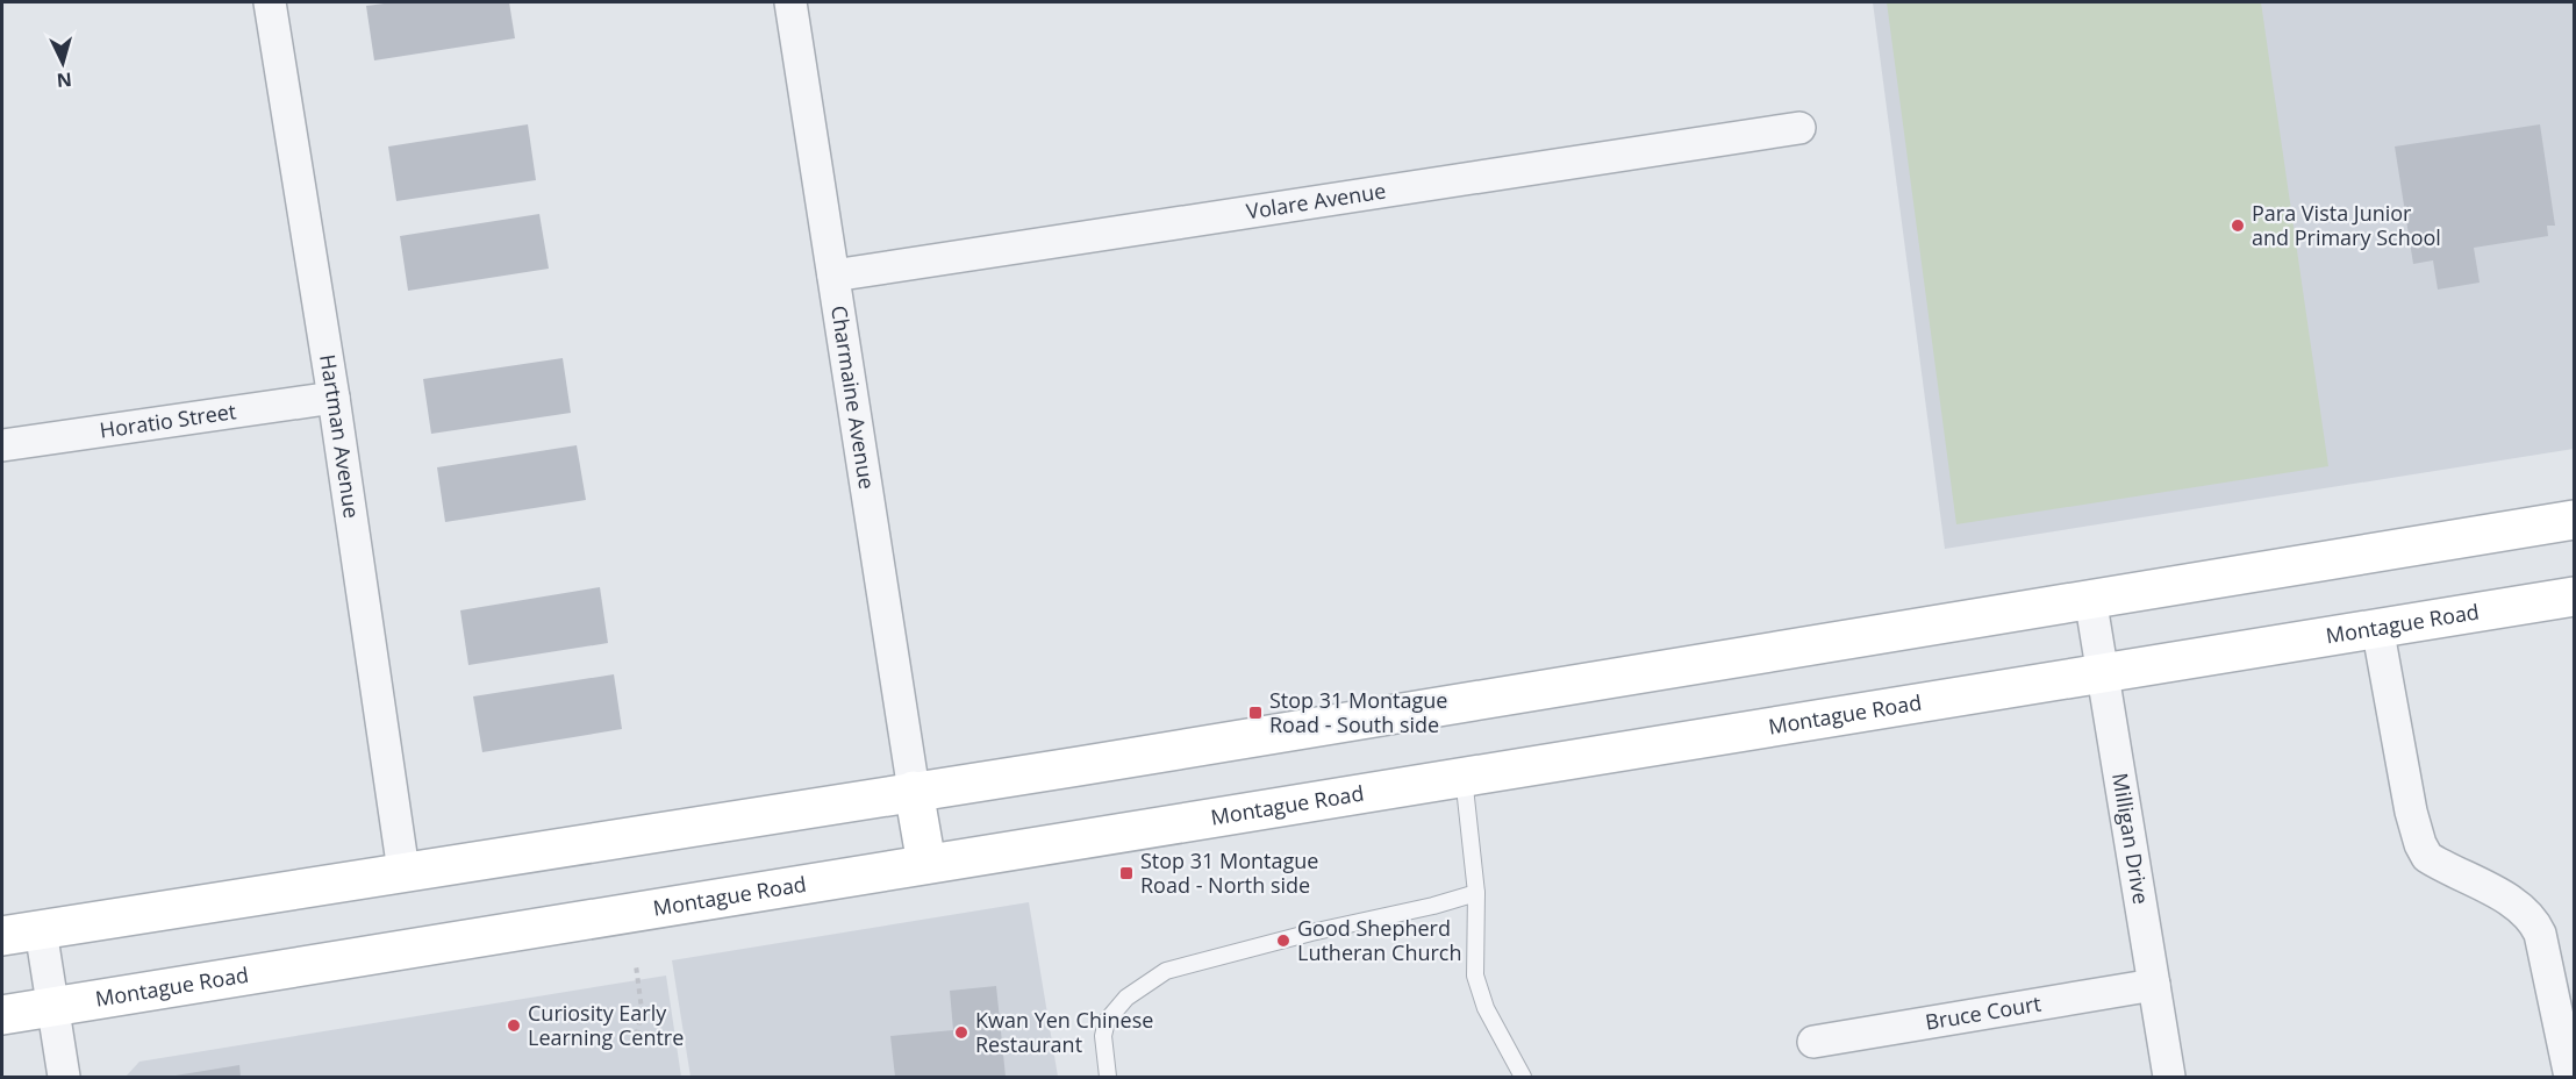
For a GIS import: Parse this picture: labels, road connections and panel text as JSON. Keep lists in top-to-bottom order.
{
  "streets": {
    "main road": ["Montague Road"],
    "street": [
      "Volare Avenue",
      "Charmaine Avenue",
      "Horatio Street",
      "Hartman Avenue",
      "Milligan Drive",
      "Bruce Court"
    ]
  },
  "crossings": [
    ["Volare Avenue", "Charmaine Avenue"],
    ["Horatio Street", "Hartman Avenue"],
    ["Montague Road", "Milligan Drive"],
    ["Milligan Drive", "Bruce Court"]
  ],
  "places": {
    "other": [
      "Para Vista Junior and Primary School",
      "Good Shepherd Lutheran Church",
      "Curiosity Early Learning Centre",
      "Kwan Yen Chinese Restaurant"
    ],
    "transit": ["Stop 31 Montague Road - South side", "Stop 31 Montague Road - North side"]
  },
  "north": "bottom"
}
